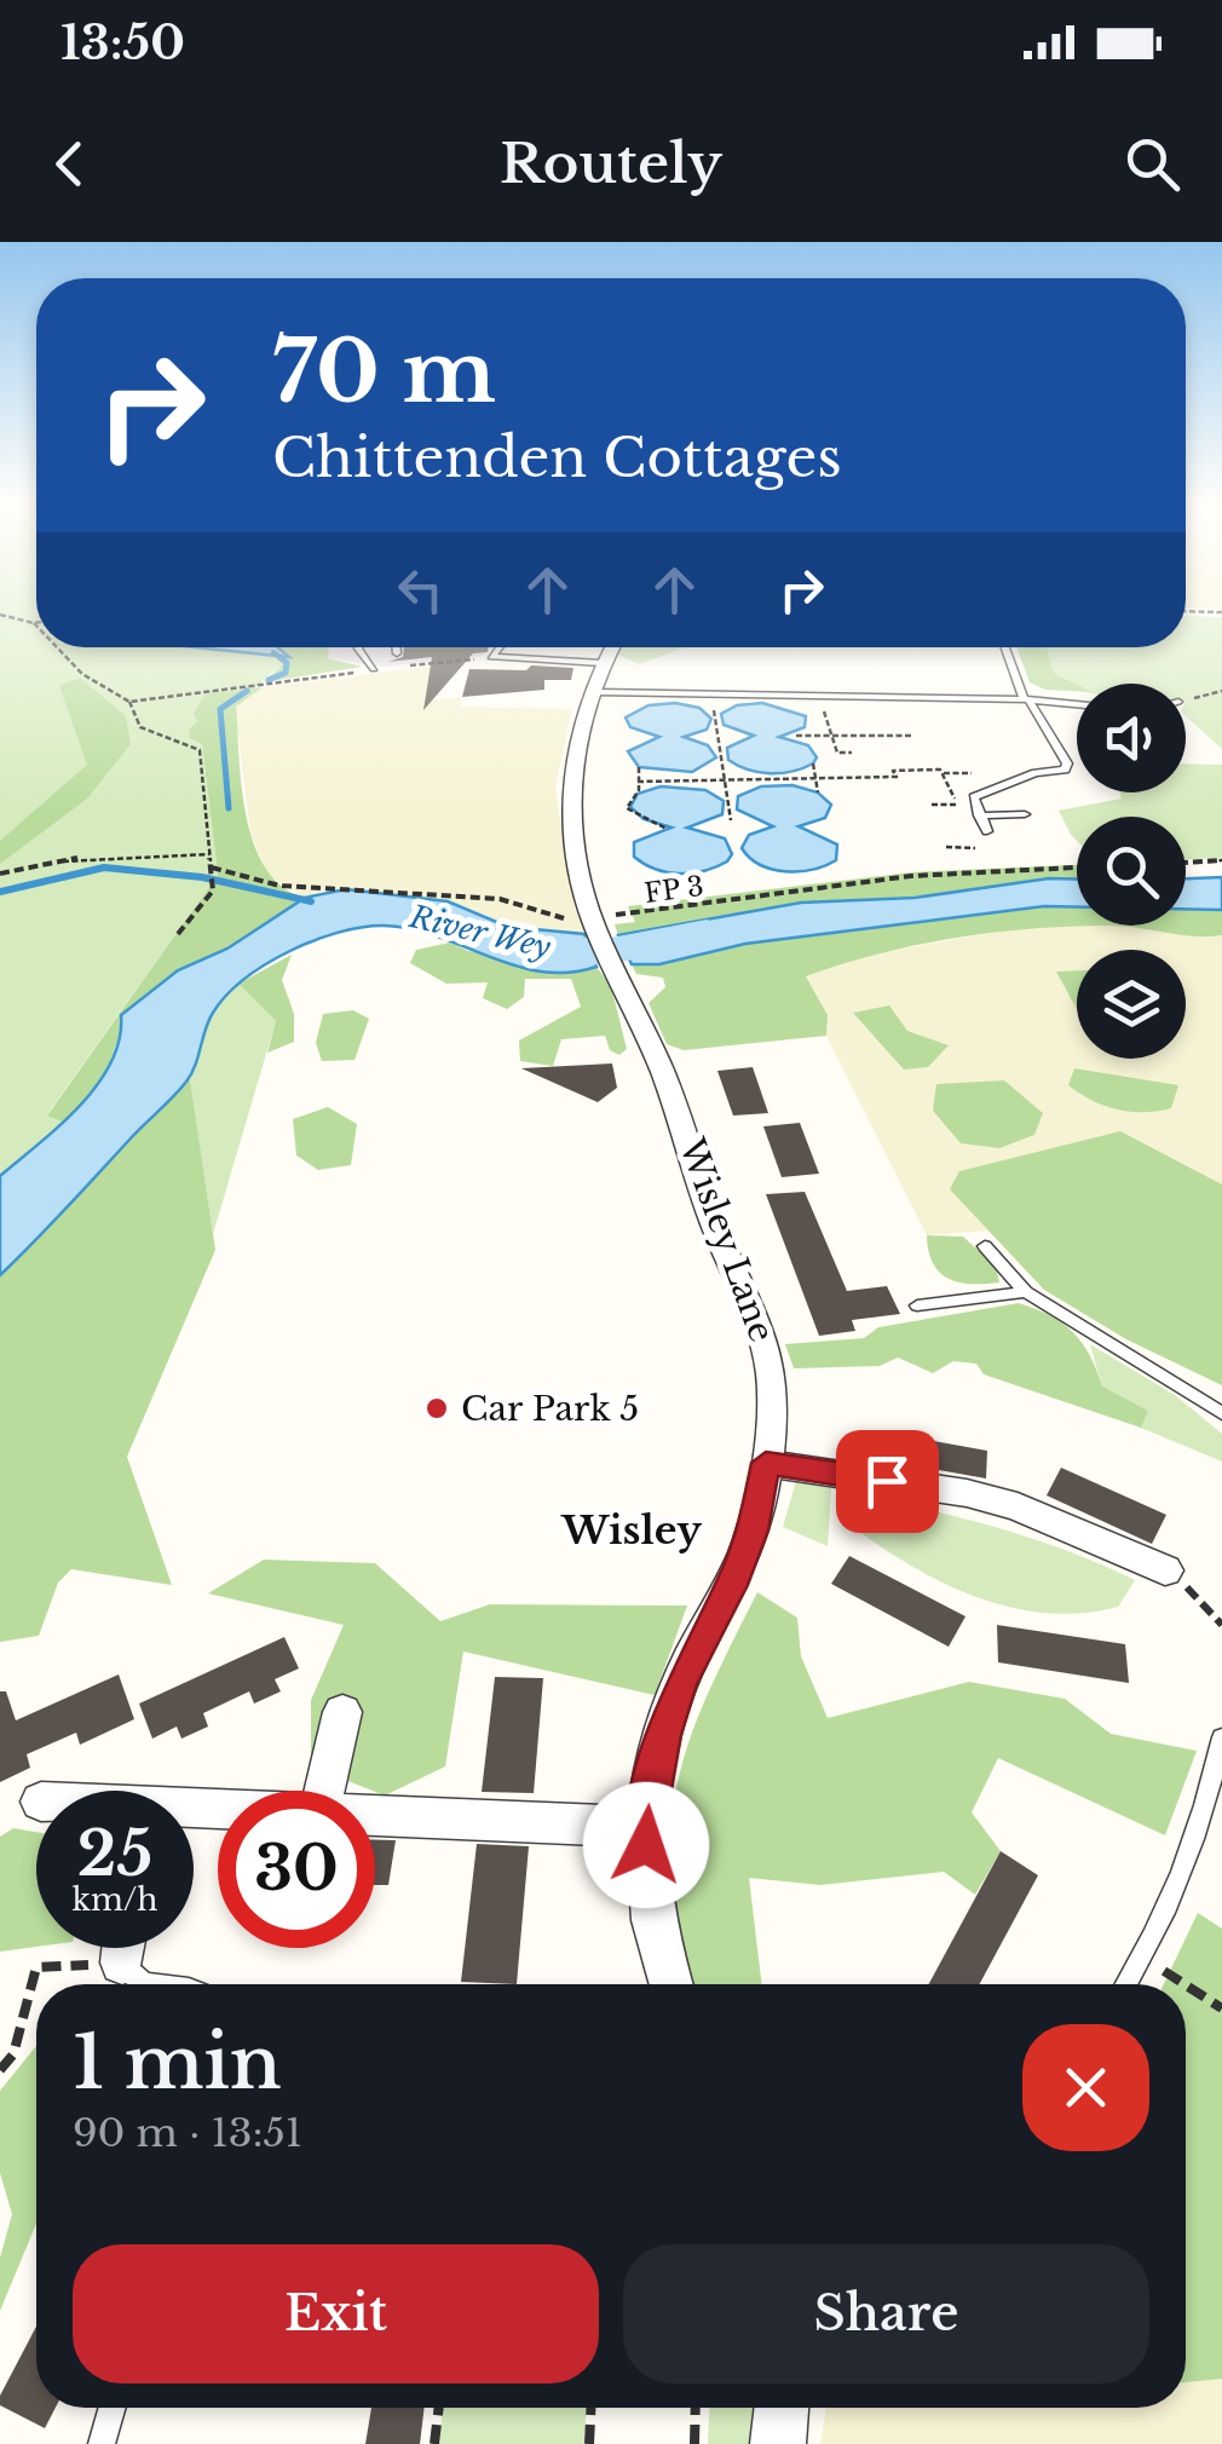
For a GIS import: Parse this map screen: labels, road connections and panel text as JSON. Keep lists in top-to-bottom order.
{
  "streets": {
    "street": ["Wisley Lane"],
    "path": ["FP 3"]
  },
  "crossings": [
    ["FP 3", "Wisley Lane"]
  ],
  "districts": ["Wisley"],
  "water": ["River Wey"],
  "places": ["Car Park 5"],
  "page": {
    "status": "13:50",
    "header": "Routely",
    "turn": ["70 m", "Chittenden Cottages"],
    "speed": "25 km/h",
    "limit": "30",
    "heading": ["1 min", "90 m · 13:51"],
    "buttons": ["Exit", "Share"]
  }
}
